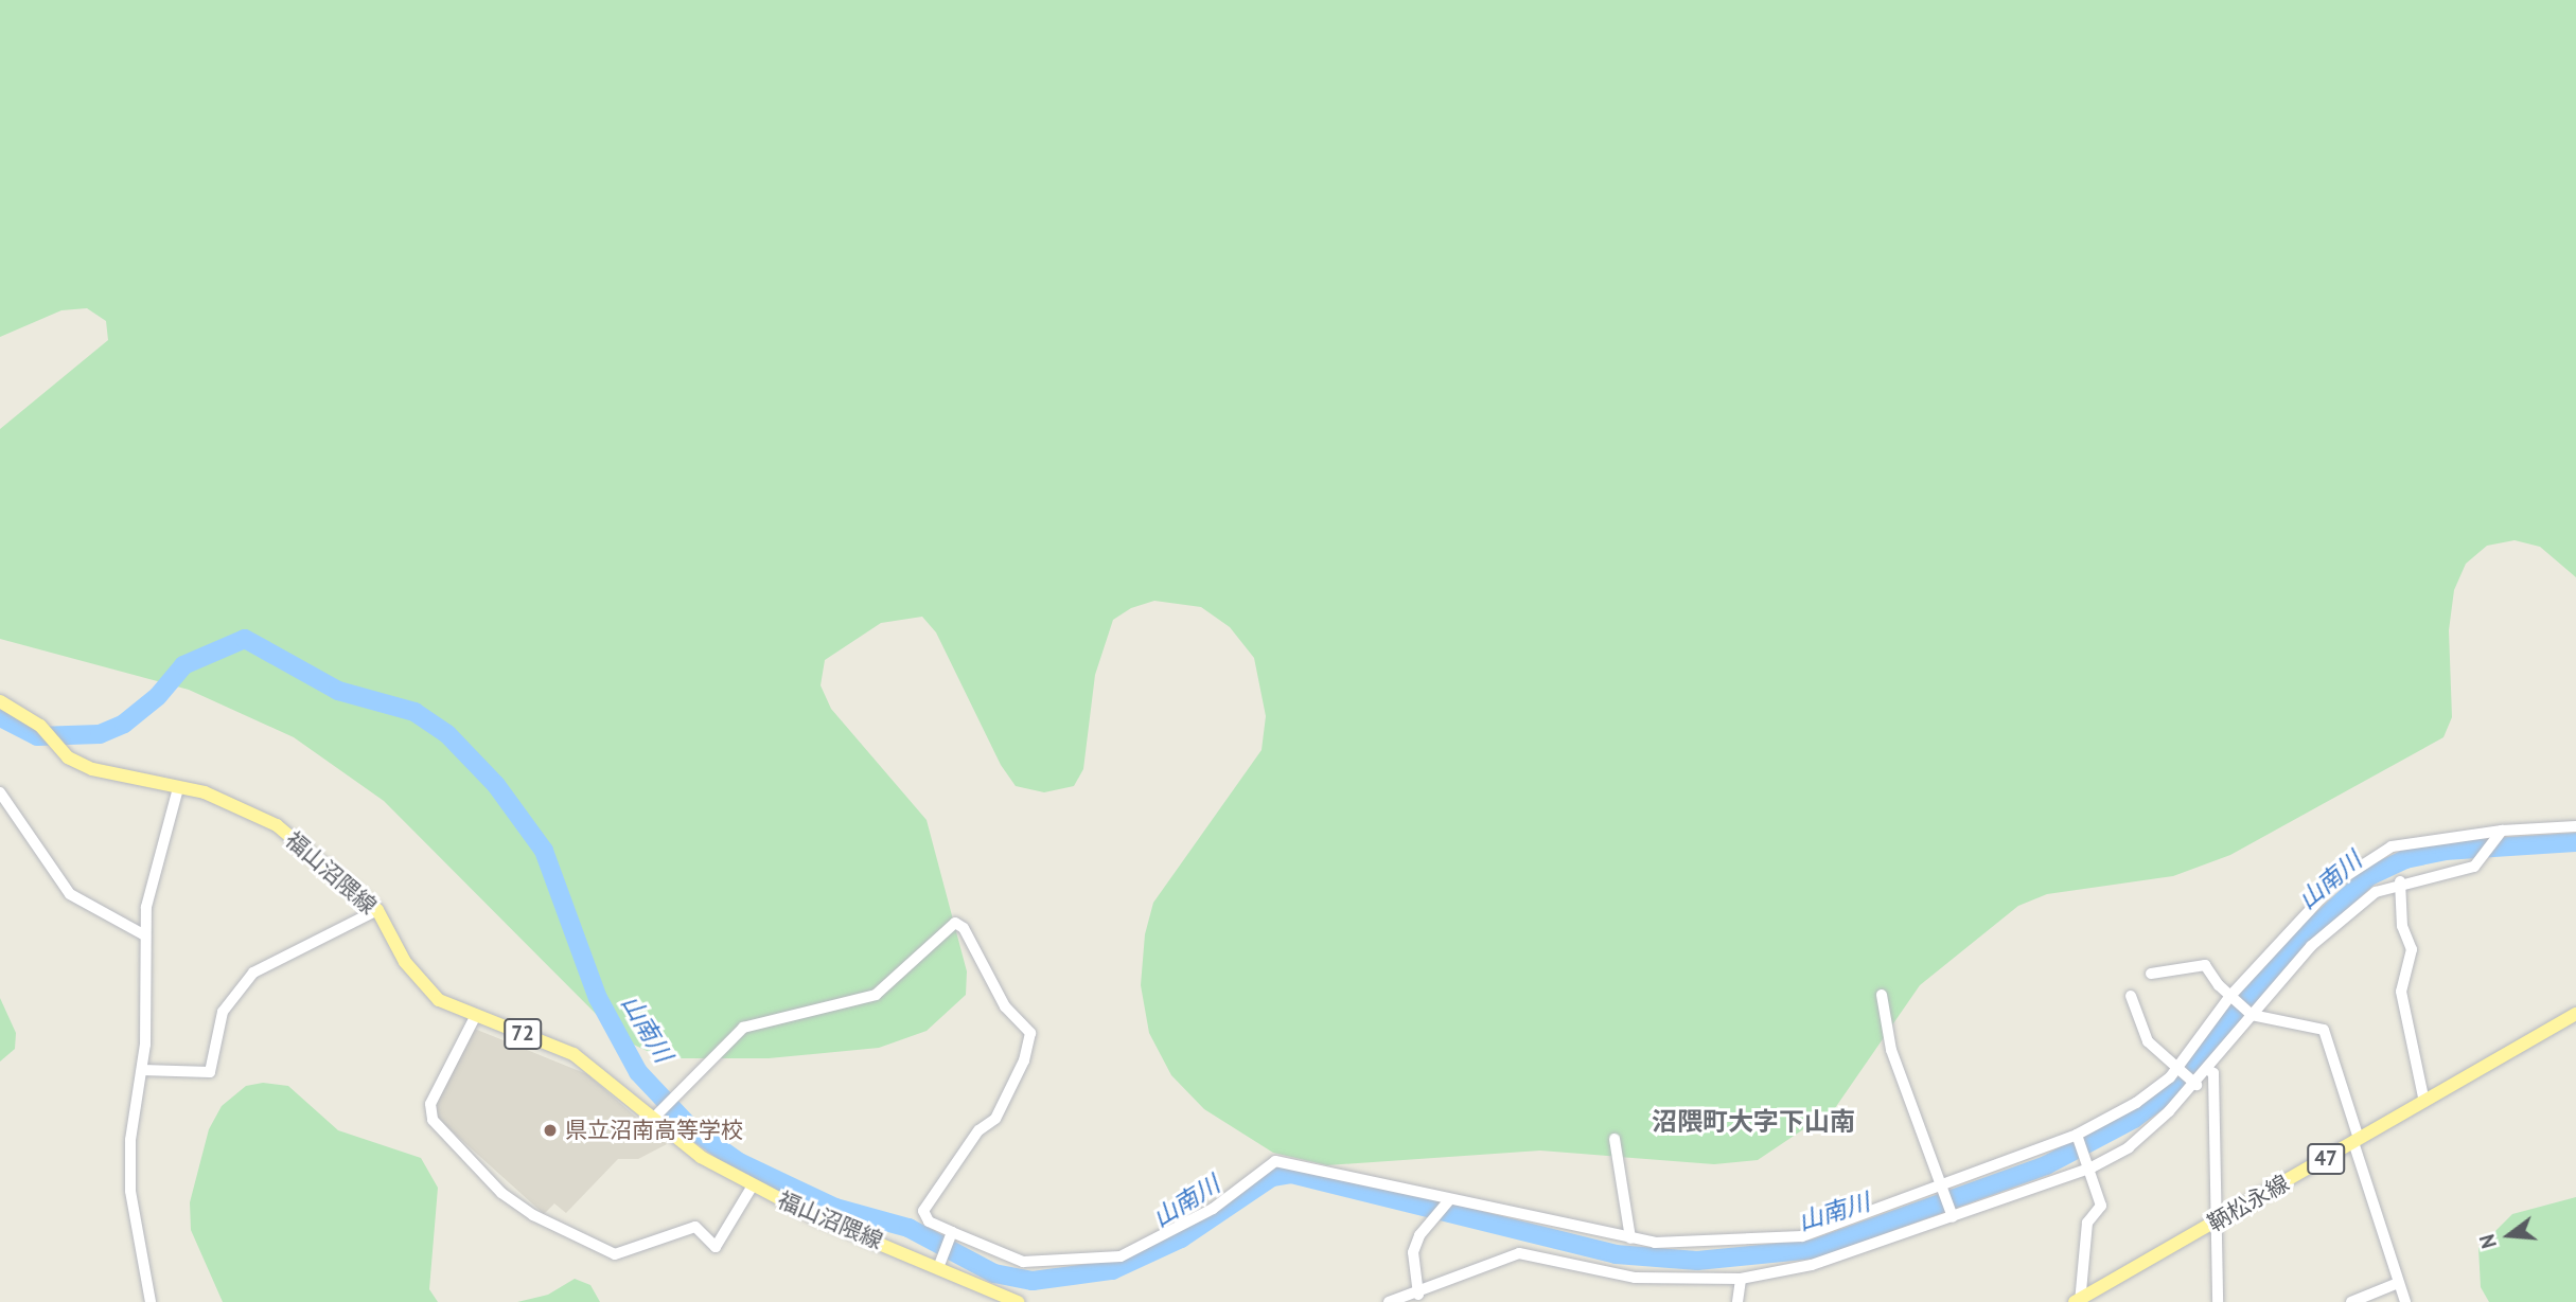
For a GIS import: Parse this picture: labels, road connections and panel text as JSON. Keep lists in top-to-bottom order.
{
  "streets": {
    "main road": [
      "福山沼隈線",
      "72",
      "47",
      "鞆松永線"
    ]
  },
  "districts": ["沼隈町大字下山南"],
  "water": ["山南川"],
  "places": ["県立沼南高等学校"],
  "north": "left"
}
